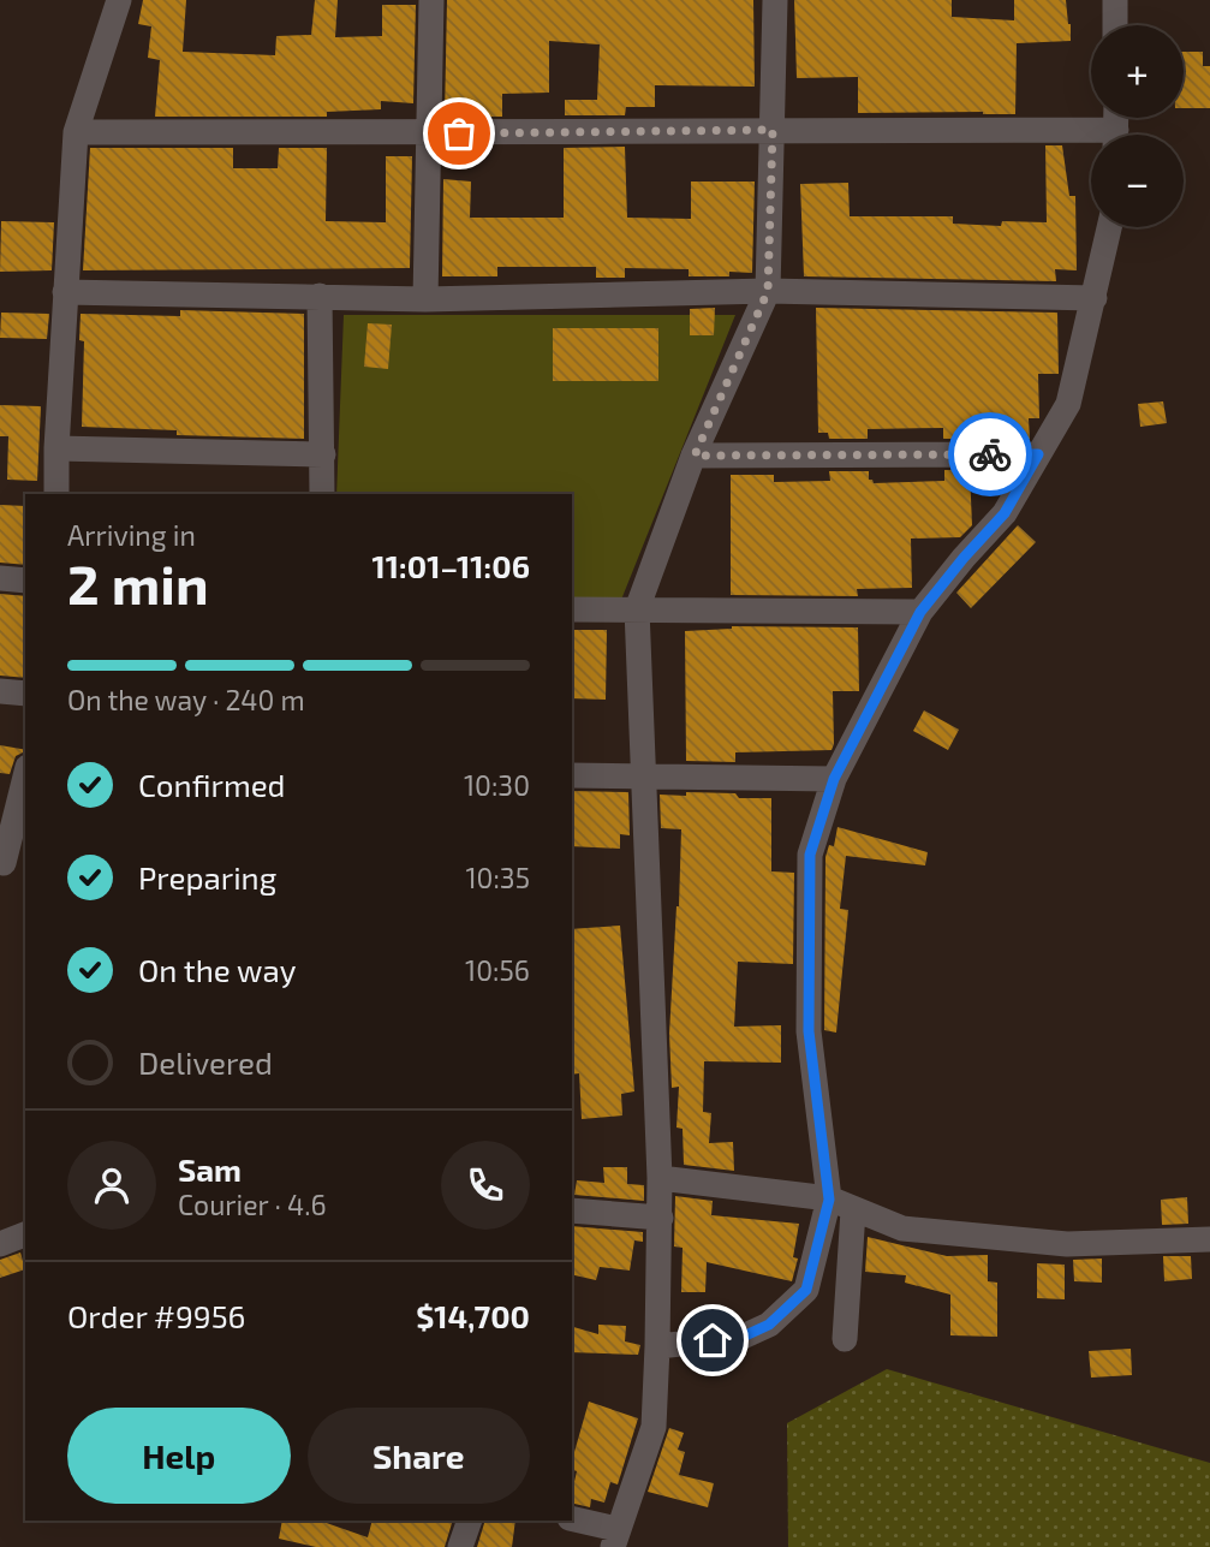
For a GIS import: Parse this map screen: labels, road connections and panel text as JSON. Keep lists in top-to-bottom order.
{
  "page": {
    "map_buttons": ["+", "−"],
    "heading": ["2 min", "Arriving in", "11:01–11:06"],
    "panel": [
      "Sam",
      "Courier · 4.6",
      "Order #9956",
      "$14,700"
    ],
    "bar": "On the way · 240 m",
    "list": [
      ["Confirmed", "10:30"],
      ["Preparing", "10:35"],
      ["On the way", "10:56"],
      "Delivered"
    ],
    "buttons": ["Help", "Share"]
  }
}
